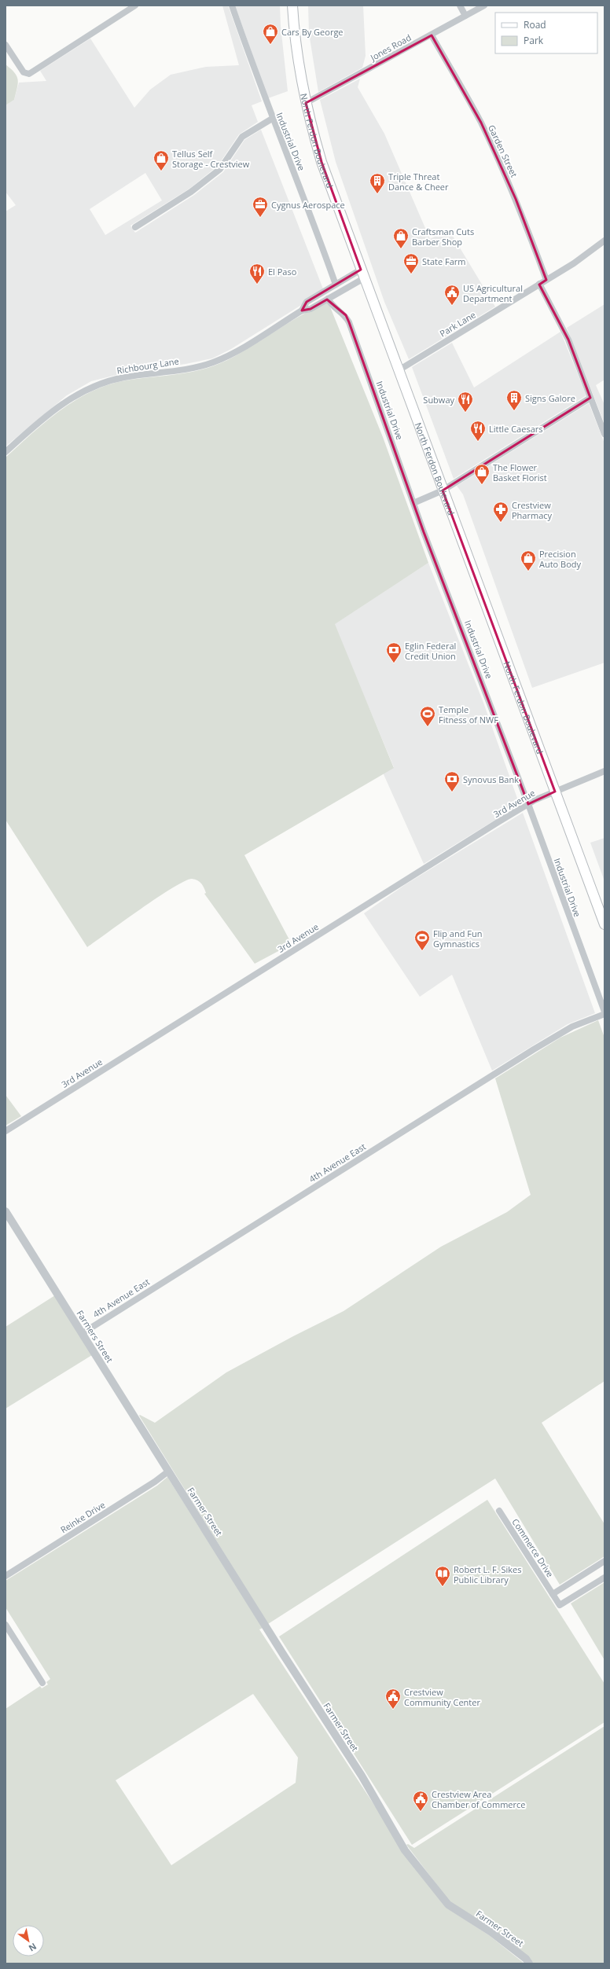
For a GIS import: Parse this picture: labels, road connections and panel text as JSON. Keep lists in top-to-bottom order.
{
  "streets": {
    "main road": ["North Ferdon Boulevard"],
    "street": [
      "Jones Road",
      "Industrial Drive",
      "Garden Street",
      "Park Lane",
      "Richbourg Lane",
      "3rd Avenue",
      "4th Avenue East",
      "Farmers Street",
      "Farmer Street",
      "Reinke Drive",
      "Commerce Drive"
    ]
  },
  "crossings": [
    ["Jones Road", "North Ferdon Boulevard"],
    ["Jones Road", "Garden Street"],
    ["North Ferdon Boulevard", "Park Lane"],
    ["North Ferdon Boulevard", "Richbourg Lane"],
    ["North Ferdon Boulevard", "3rd Avenue"],
    ["Industrial Drive", "Richbourg Lane"],
    ["Industrial Drive", "3rd Avenue"],
    ["Industrial Drive", "4th Avenue East"],
    ["Garden Street", "Park Lane"],
    ["4th Avenue East", "Farmers Street"],
    ["Farmers Street", "Farmer Street"],
    ["Farmers Street", "Reinke Drive"],
    ["Farmer Street", "Reinke Drive"]
  ],
  "places": {
    "shop": [
      "Cars By George",
      "Tellus Self Storage - Crestview",
      "Craftsman Cuts Barber Shop",
      "The Flower Basket Florist",
      "Precision Auto Body"
    ],
    "building": ["Triple Threat Dance & Cheer", "Signs Galore"],
    "office": ["Cygnus Aerospace", "State Farm"],
    "restaurant": ["El Paso", "Subway", "Little Caesars"],
    "public building": ["US Agricultural Department", "Crestview Community Center", "Crestview Area Chamber of Commerce"],
    "pharmacy": ["Crestview Pharmacy"],
    "bank": ["Eglin Federal Credit Union", "Synovus Bank"],
    "sports": ["Temple Fitness of NWF", "Flip and Fun Gymnastics"],
    "library": ["Robert L. F. Sikes Public Library"]
  },
  "legend": ["Road", "Park"],
  "north": "bottom right"
}
